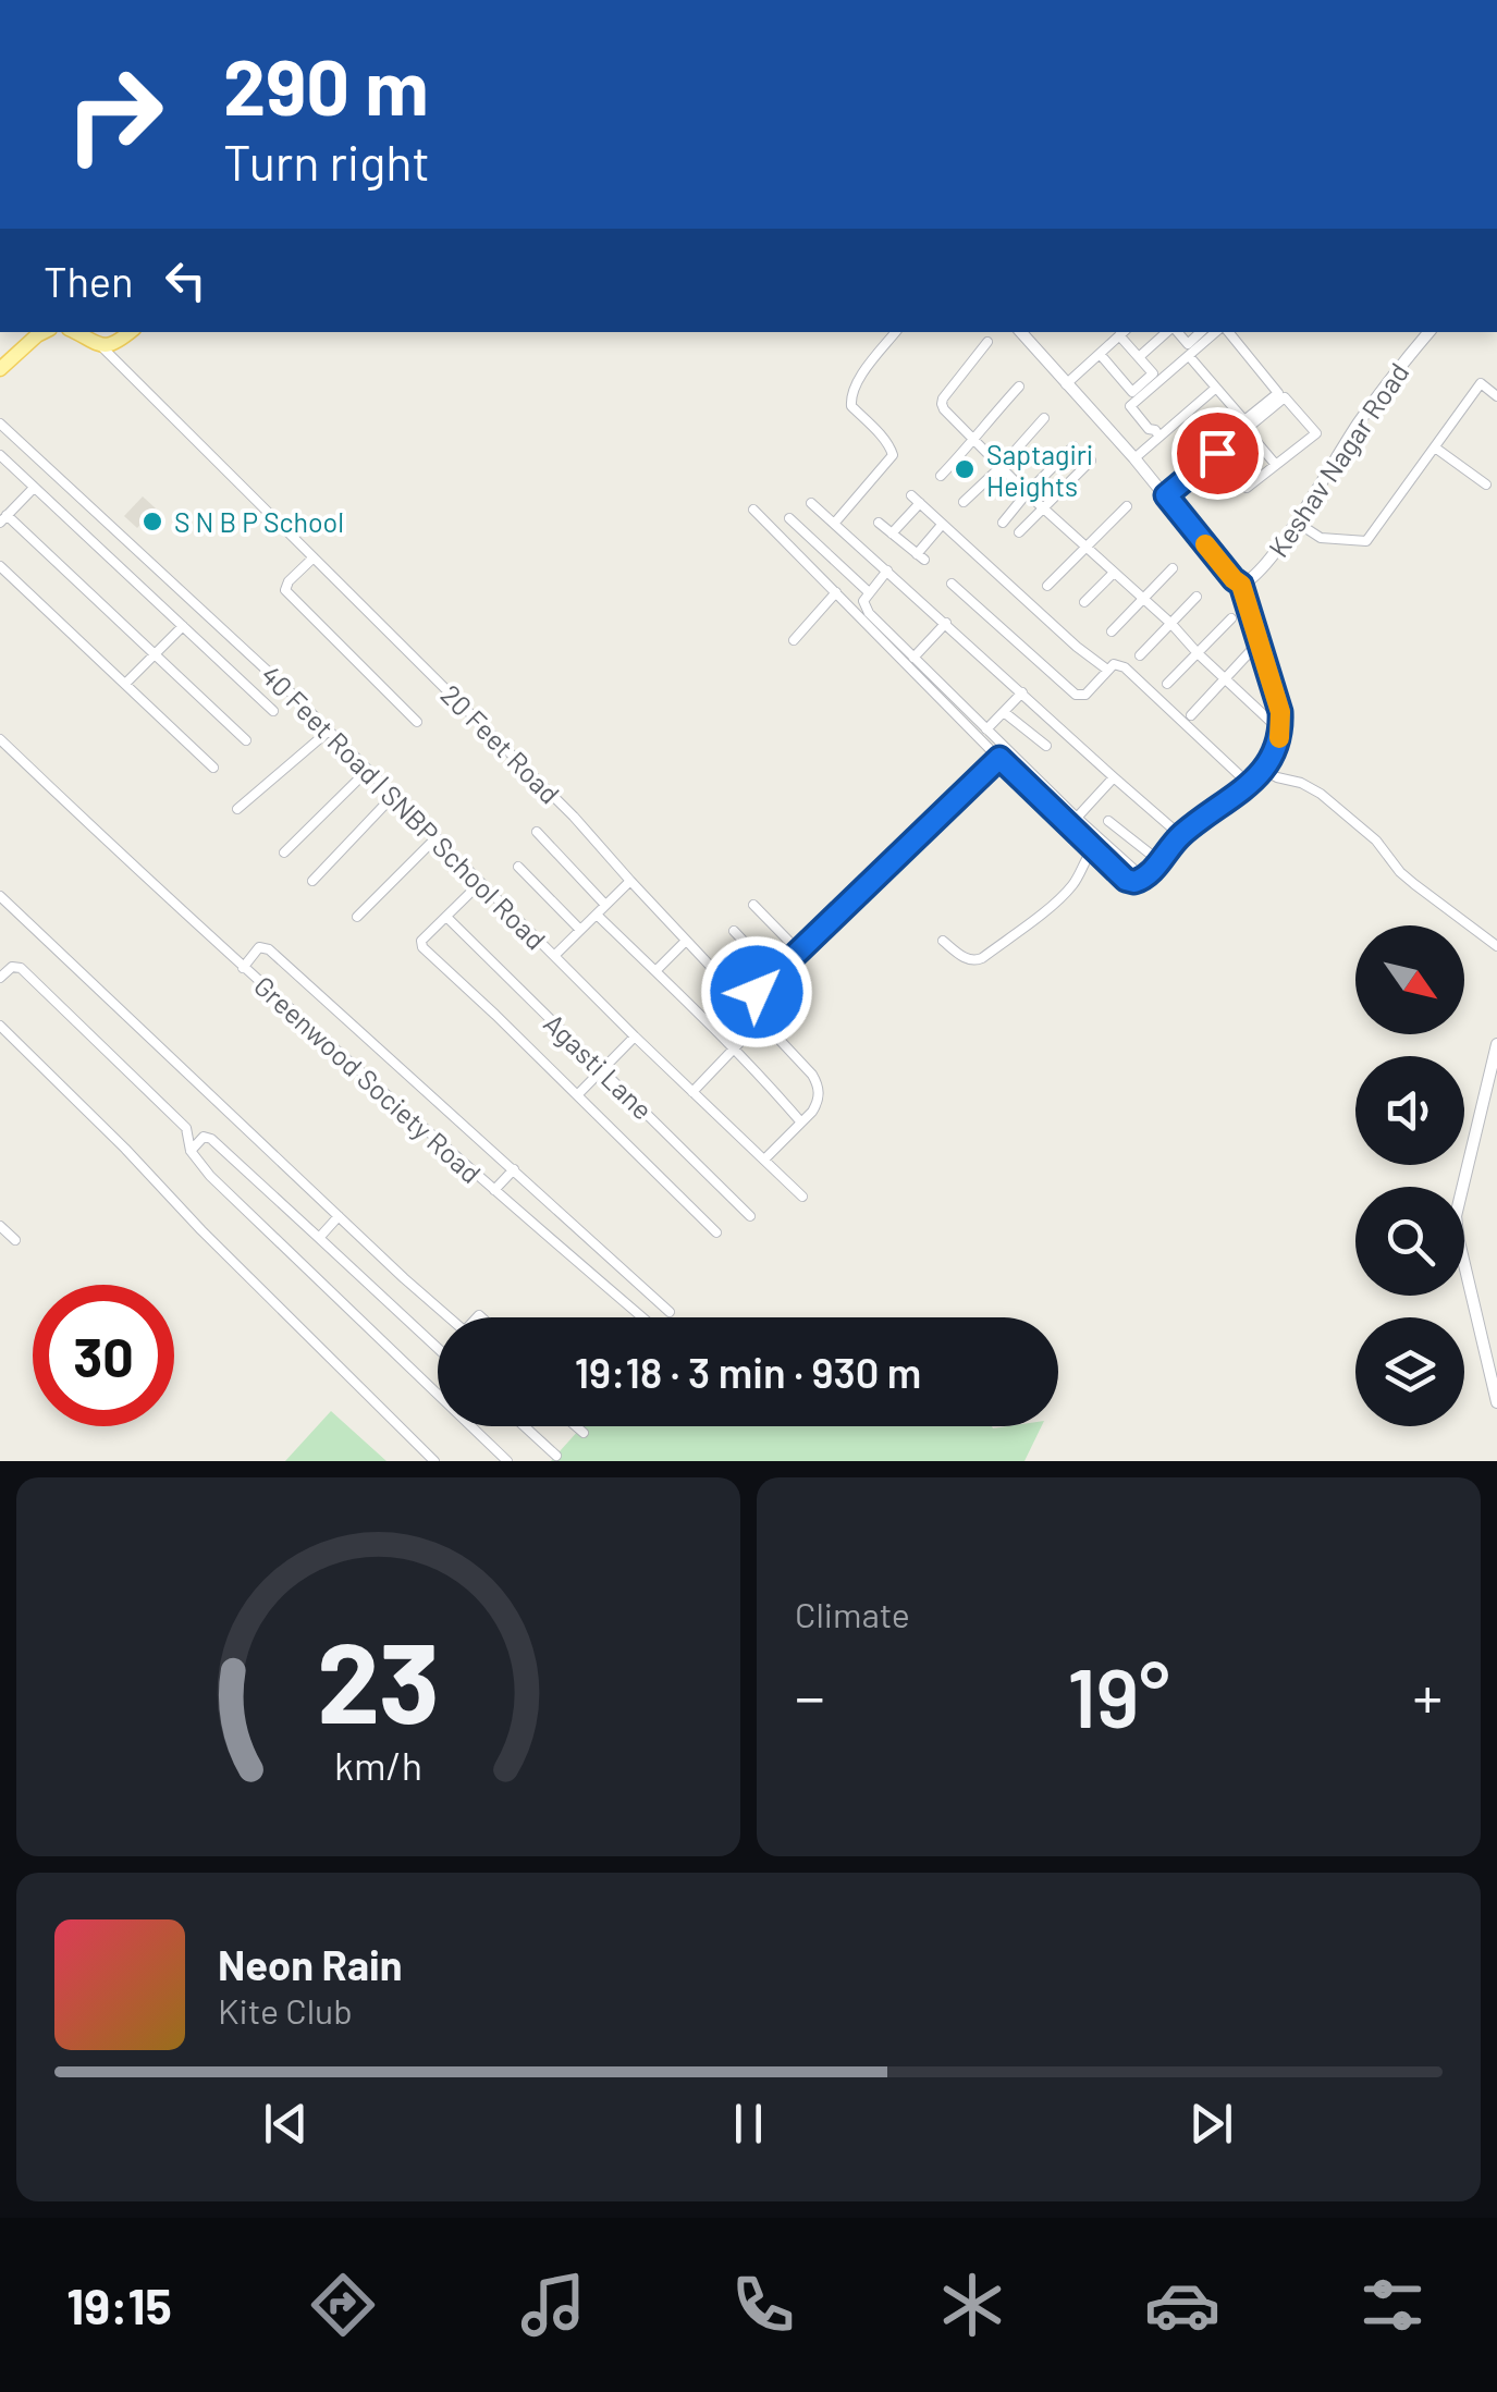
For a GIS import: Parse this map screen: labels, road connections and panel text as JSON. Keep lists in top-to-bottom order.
{
  "streets": {
    "street": [
      "Keshav Nagar Road",
      "20 Feet Road",
      "40 Feet Road | SNBP School Road",
      "Agasti Lane",
      "Greenwood Society Road"
    ]
  },
  "places": ["Saptagiri Heights", "S N B P School"],
  "north": "bottom right",
  "page": {
    "turn": ["290 m", "Turn right"],
    "then": "Then",
    "limit": "30",
    "trip": "19:18 · 3 min · 930 m",
    "tile": "Climate",
    "heat": ["−", "19°", "+"],
    "song": ["Neon Rain", "Kite Club"],
    "tabs": "19:15",
    "gauge": ["23", "km/h"]
  }
}
